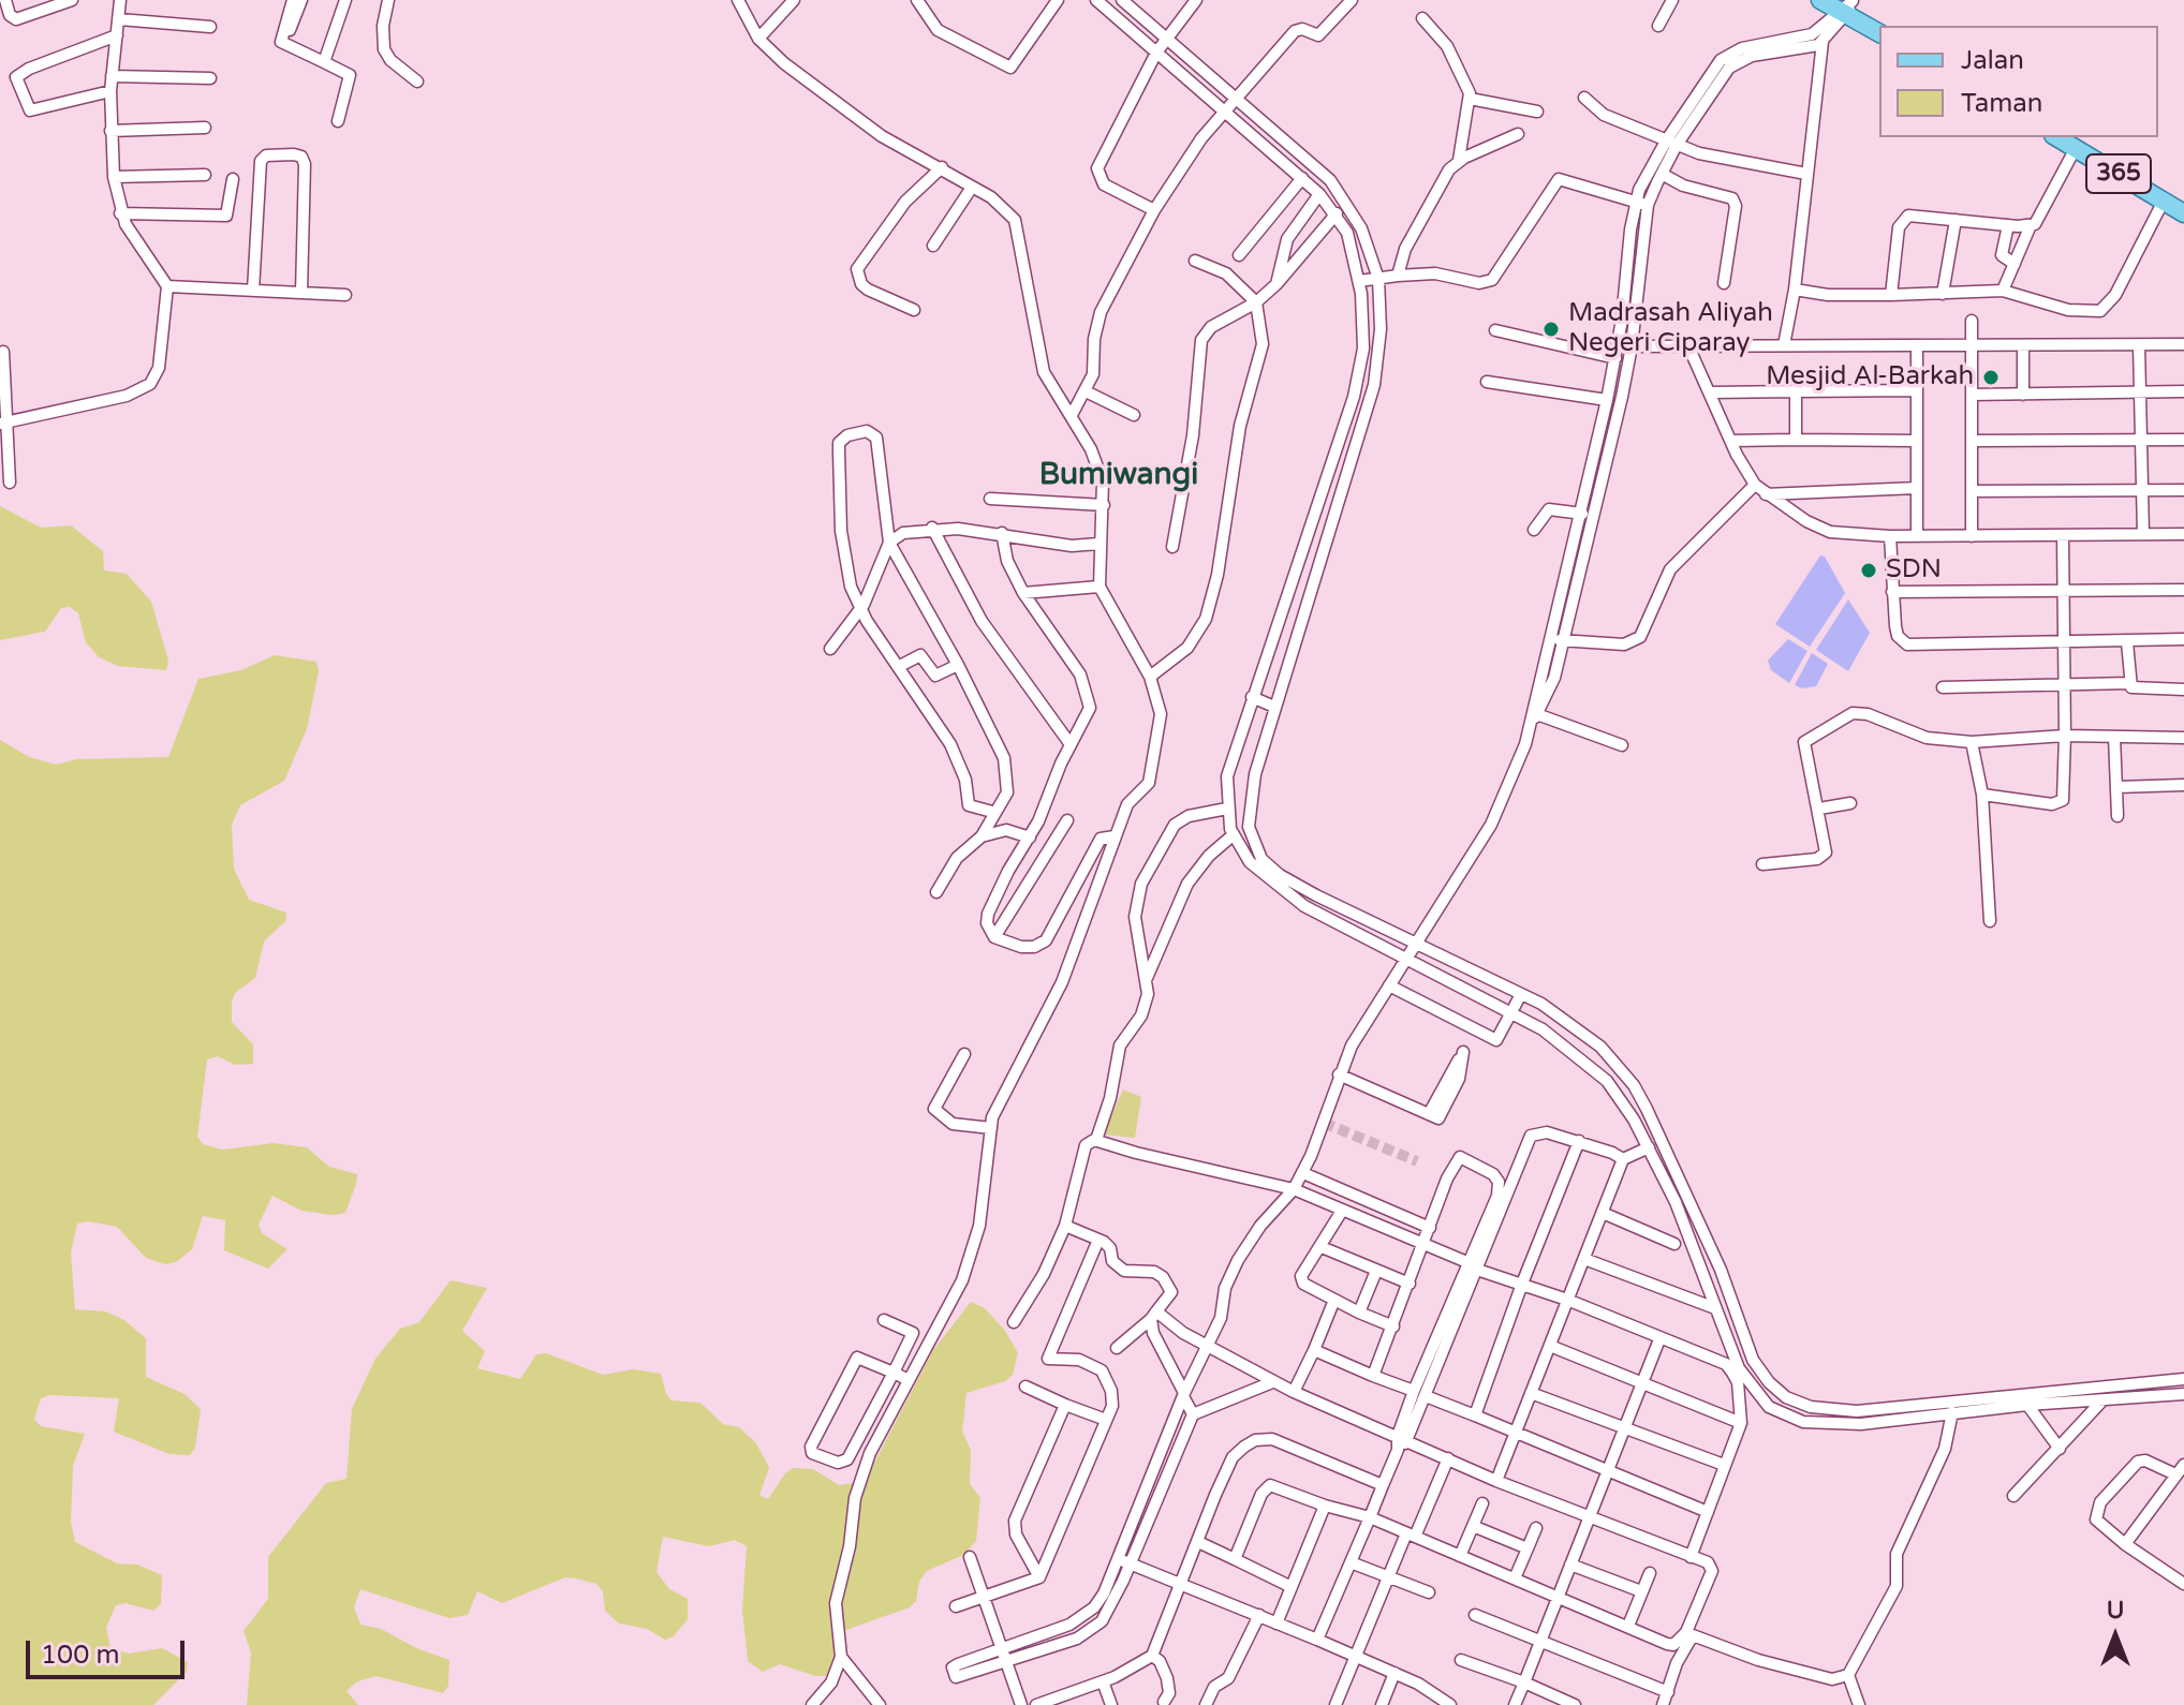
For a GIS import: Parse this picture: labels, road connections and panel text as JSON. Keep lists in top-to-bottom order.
{
  "streets": {
    "main road": ["365"]
  },
  "districts": ["Bumiwangi"],
  "places": ["Madrasah Aliyah Negeri Ciparay", "Mesjid Al-Barkah", "SDN"],
  "legend": ["Jalan", "Taman"],
  "scale_bar": "100 m",
  "north": "top"
}
